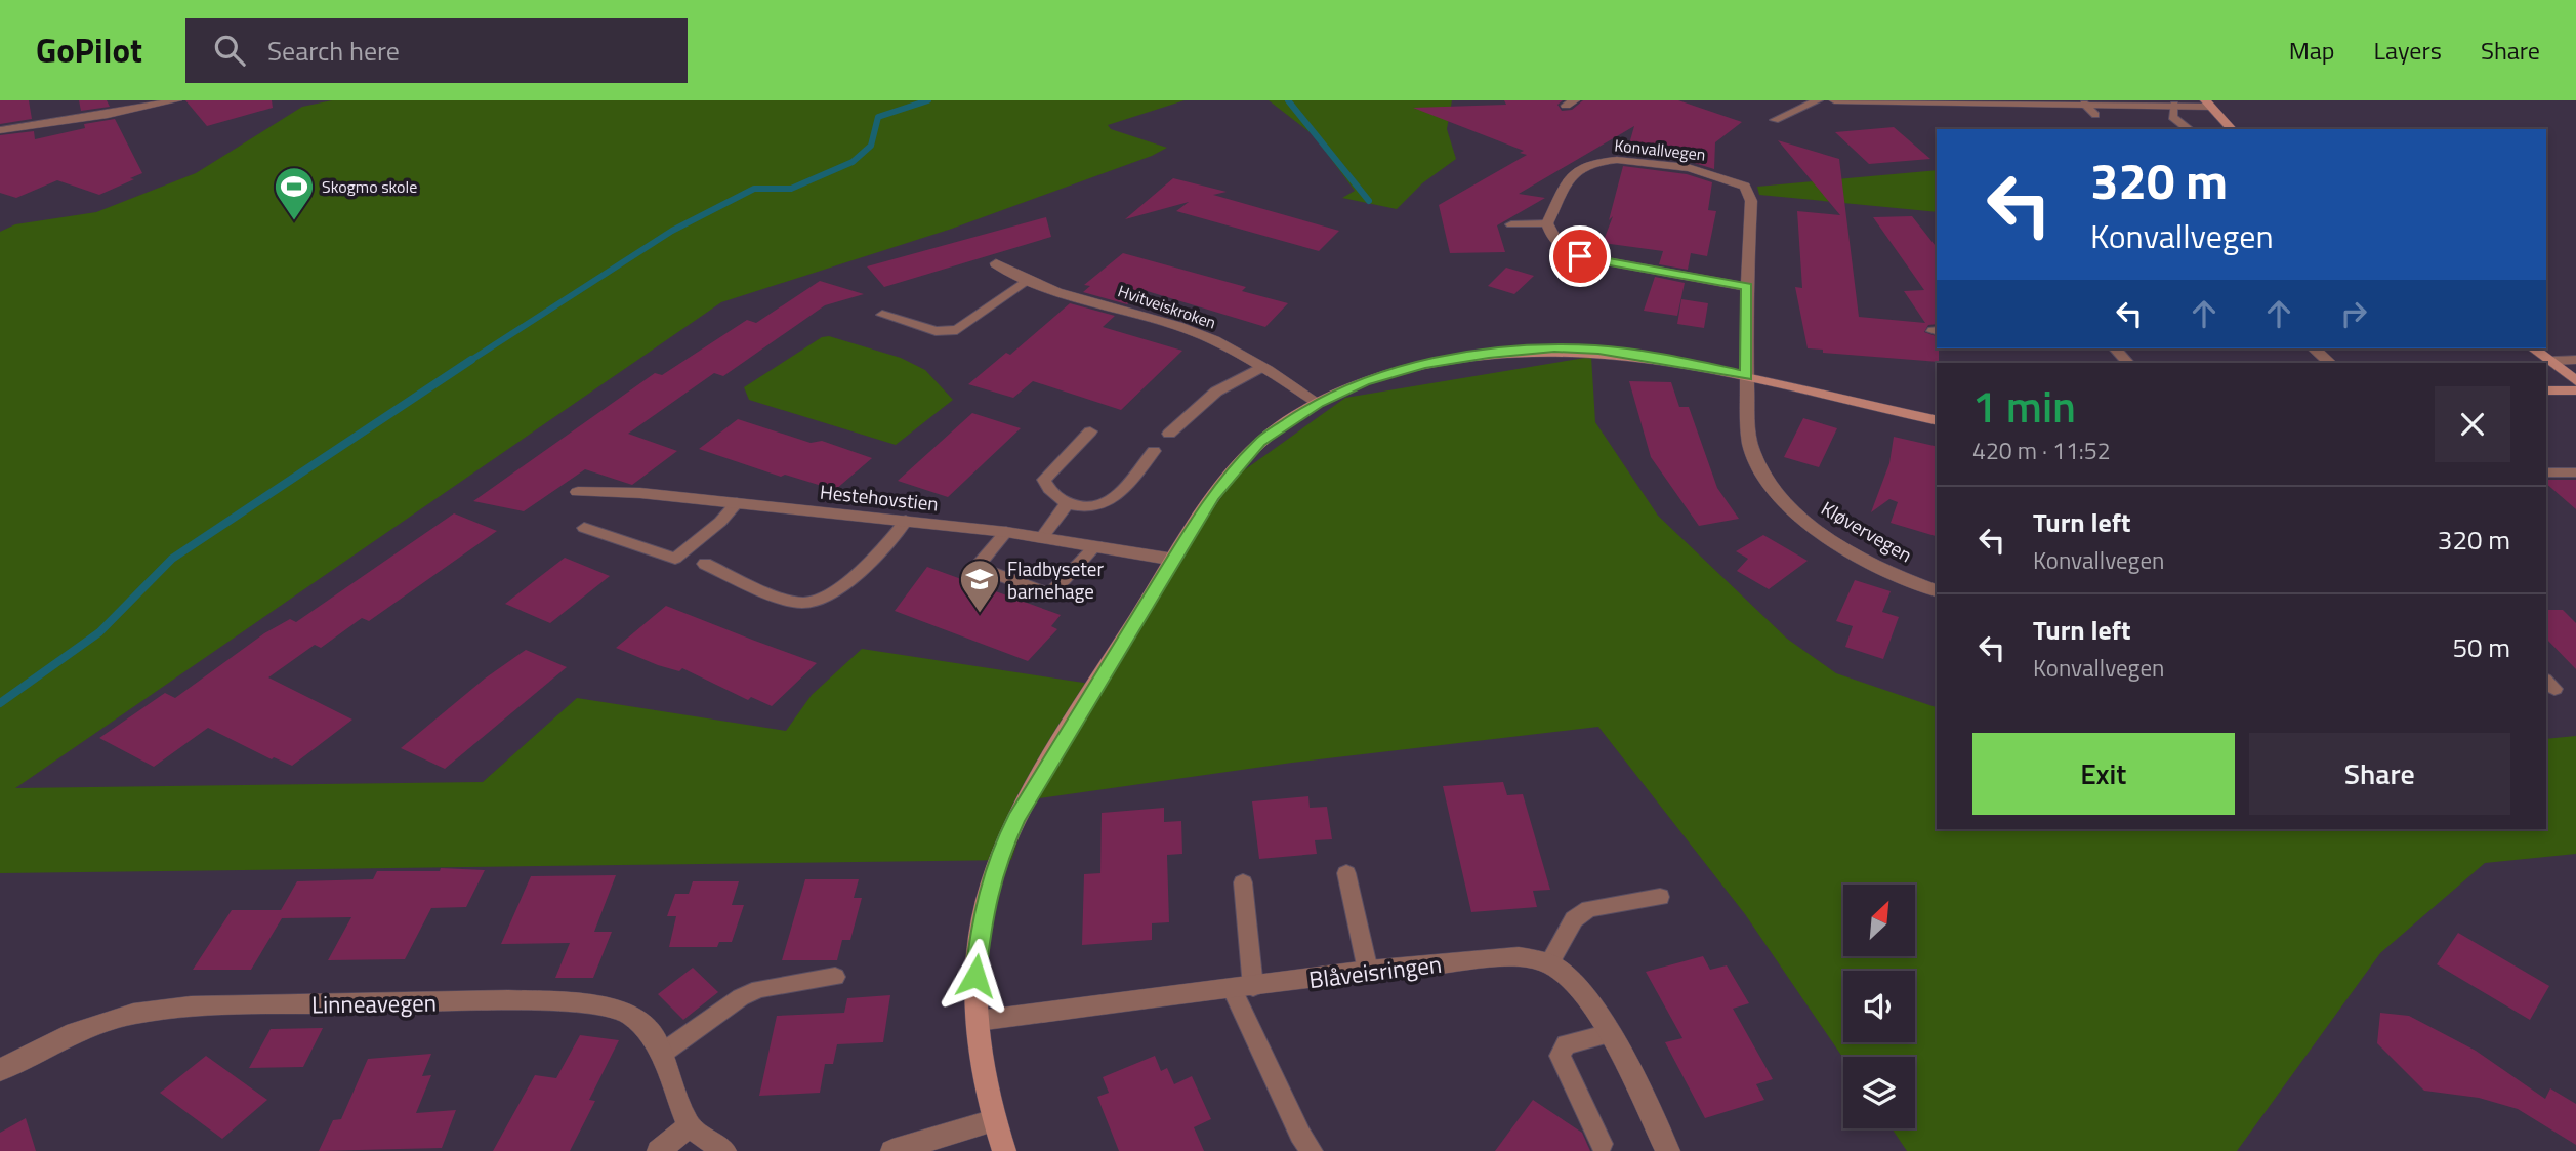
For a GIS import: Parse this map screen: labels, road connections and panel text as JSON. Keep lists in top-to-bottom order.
{
  "streets": {
    "street": [
      "Konvallvegen",
      "Hvitveiskroken",
      "Hestehovstien",
      "Kløvervegen",
      "Blåveisringen",
      "Linneavegen"
    ]
  },
  "crossings": [
    ["Konvallvegen", "Kløvervegen"]
  ],
  "places": {
    "sports": ["Skogmo skole"],
    "school or university": ["Fladbyseter barnehage"]
  },
  "north": "top right",
  "page": {
    "header": "GoPilot",
    "search": "Search here",
    "nav": ["Map", "Layers", "Share"],
    "turn": ["320 m", "Konvallvegen"],
    "heading": ["1 min", "420 m · 11:52"],
    "list": [
      {
        "name": "Turn left",
        "note": "Konvallvegen",
        "value": "320 m"
      },
      {
        "name": "Turn left",
        "note": "Konvallvegen",
        "value": "50 m"
      }
    ],
    "buttons": ["Exit", "Share"]
  }
}
